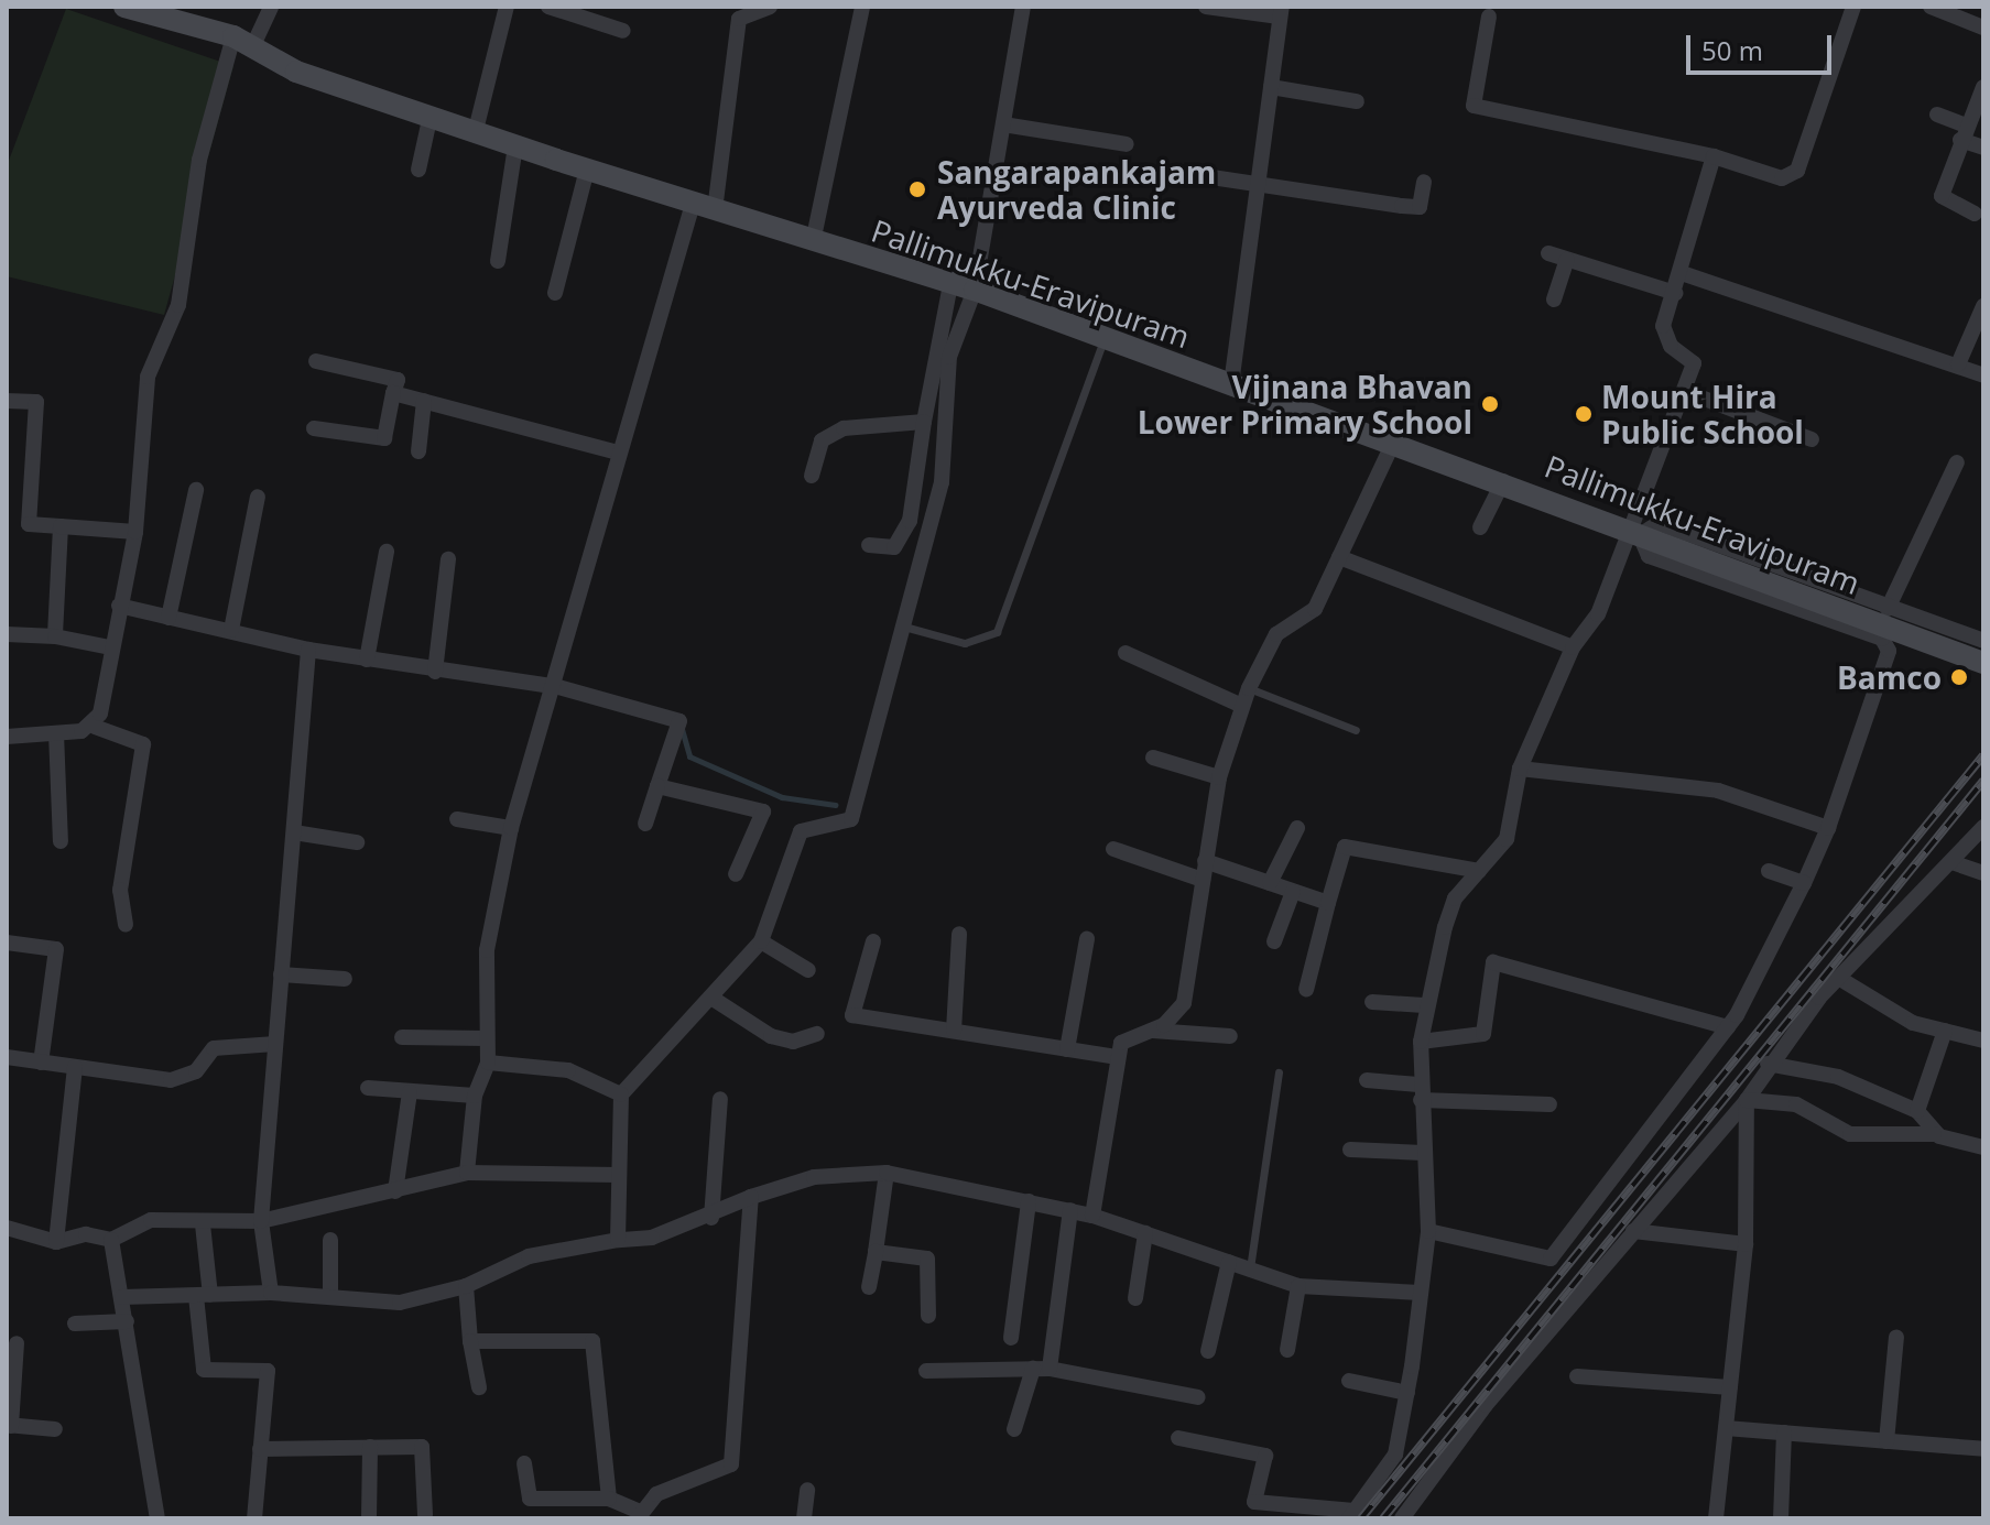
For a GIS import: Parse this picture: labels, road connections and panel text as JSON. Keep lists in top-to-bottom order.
{
  "streets": {
    "main road": ["Pallimukku-Eravipuram"]
  },
  "places": [
    "Sangarapankajam Ayurveda Clinic",
    "Vijnana Bhavan Lower Primary School",
    "Mount Hira Public School",
    "Bamco"
  ],
  "scale_bar": "50 m"
}
